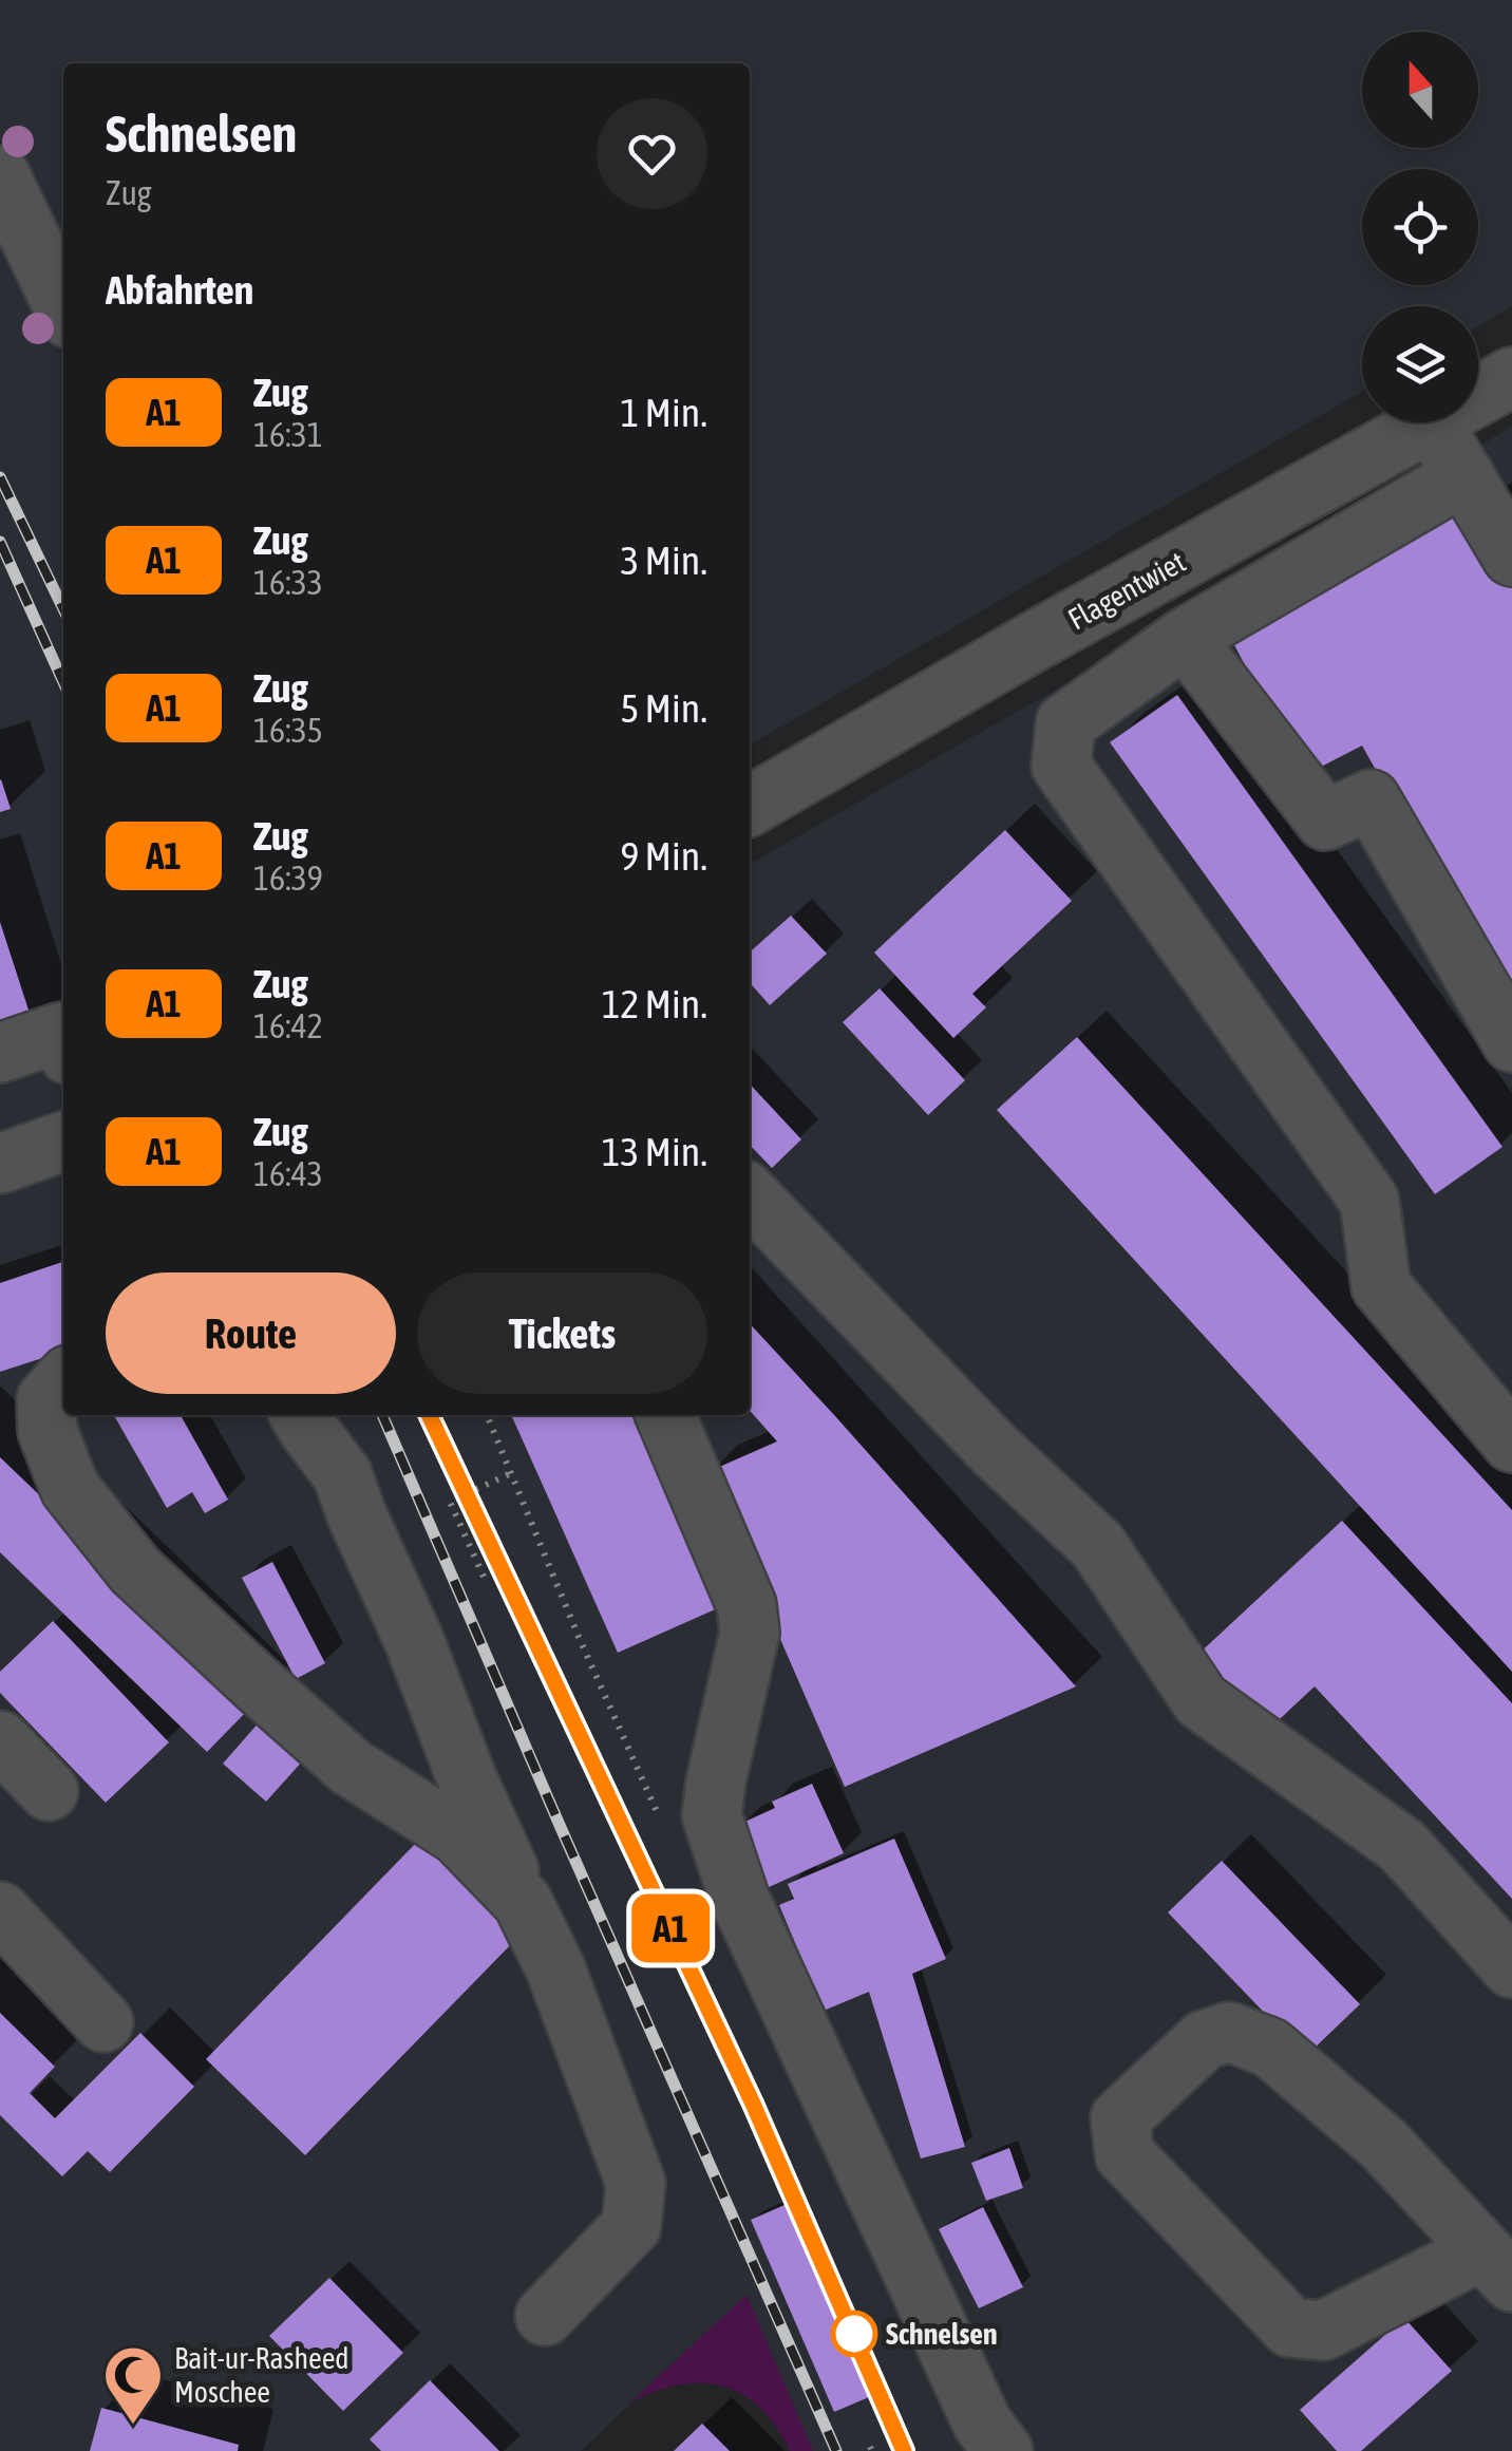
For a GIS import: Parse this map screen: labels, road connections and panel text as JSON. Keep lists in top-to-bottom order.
{
  "streets": {
    "street": ["Flagentwiet"]
  },
  "places": {
    "other": ["Schnelsen"],
    "mosque": ["Bait-ur-Rasheed Moschee"]
  },
  "north": "top",
  "page": {
    "on_map": "A1",
    "heading": [
      ["Schnelsen", "Zug"],
      "Abfahrten"
    ],
    "list": [
      {
        "mark": "A1",
        "name": "Zug",
        "note": "16:31",
        "value": "1 Min."
      },
      {
        "mark": "A1",
        "name": "Zug",
        "note": "16:33",
        "value": "3 Min."
      },
      {
        "mark": "A1",
        "name": "Zug",
        "note": "16:35",
        "value": "5 Min."
      },
      {
        "mark": "A1",
        "name": "Zug",
        "note": "16:39",
        "value": "9 Min."
      },
      {
        "mark": "A1",
        "name": "Zug",
        "note": "16:42",
        "value": "12 Min."
      },
      {
        "mark": "A1",
        "name": "Zug",
        "note": "16:43",
        "value": "13 Min."
      }
    ],
    "buttons": ["Route", "Tickets"]
  }
}
